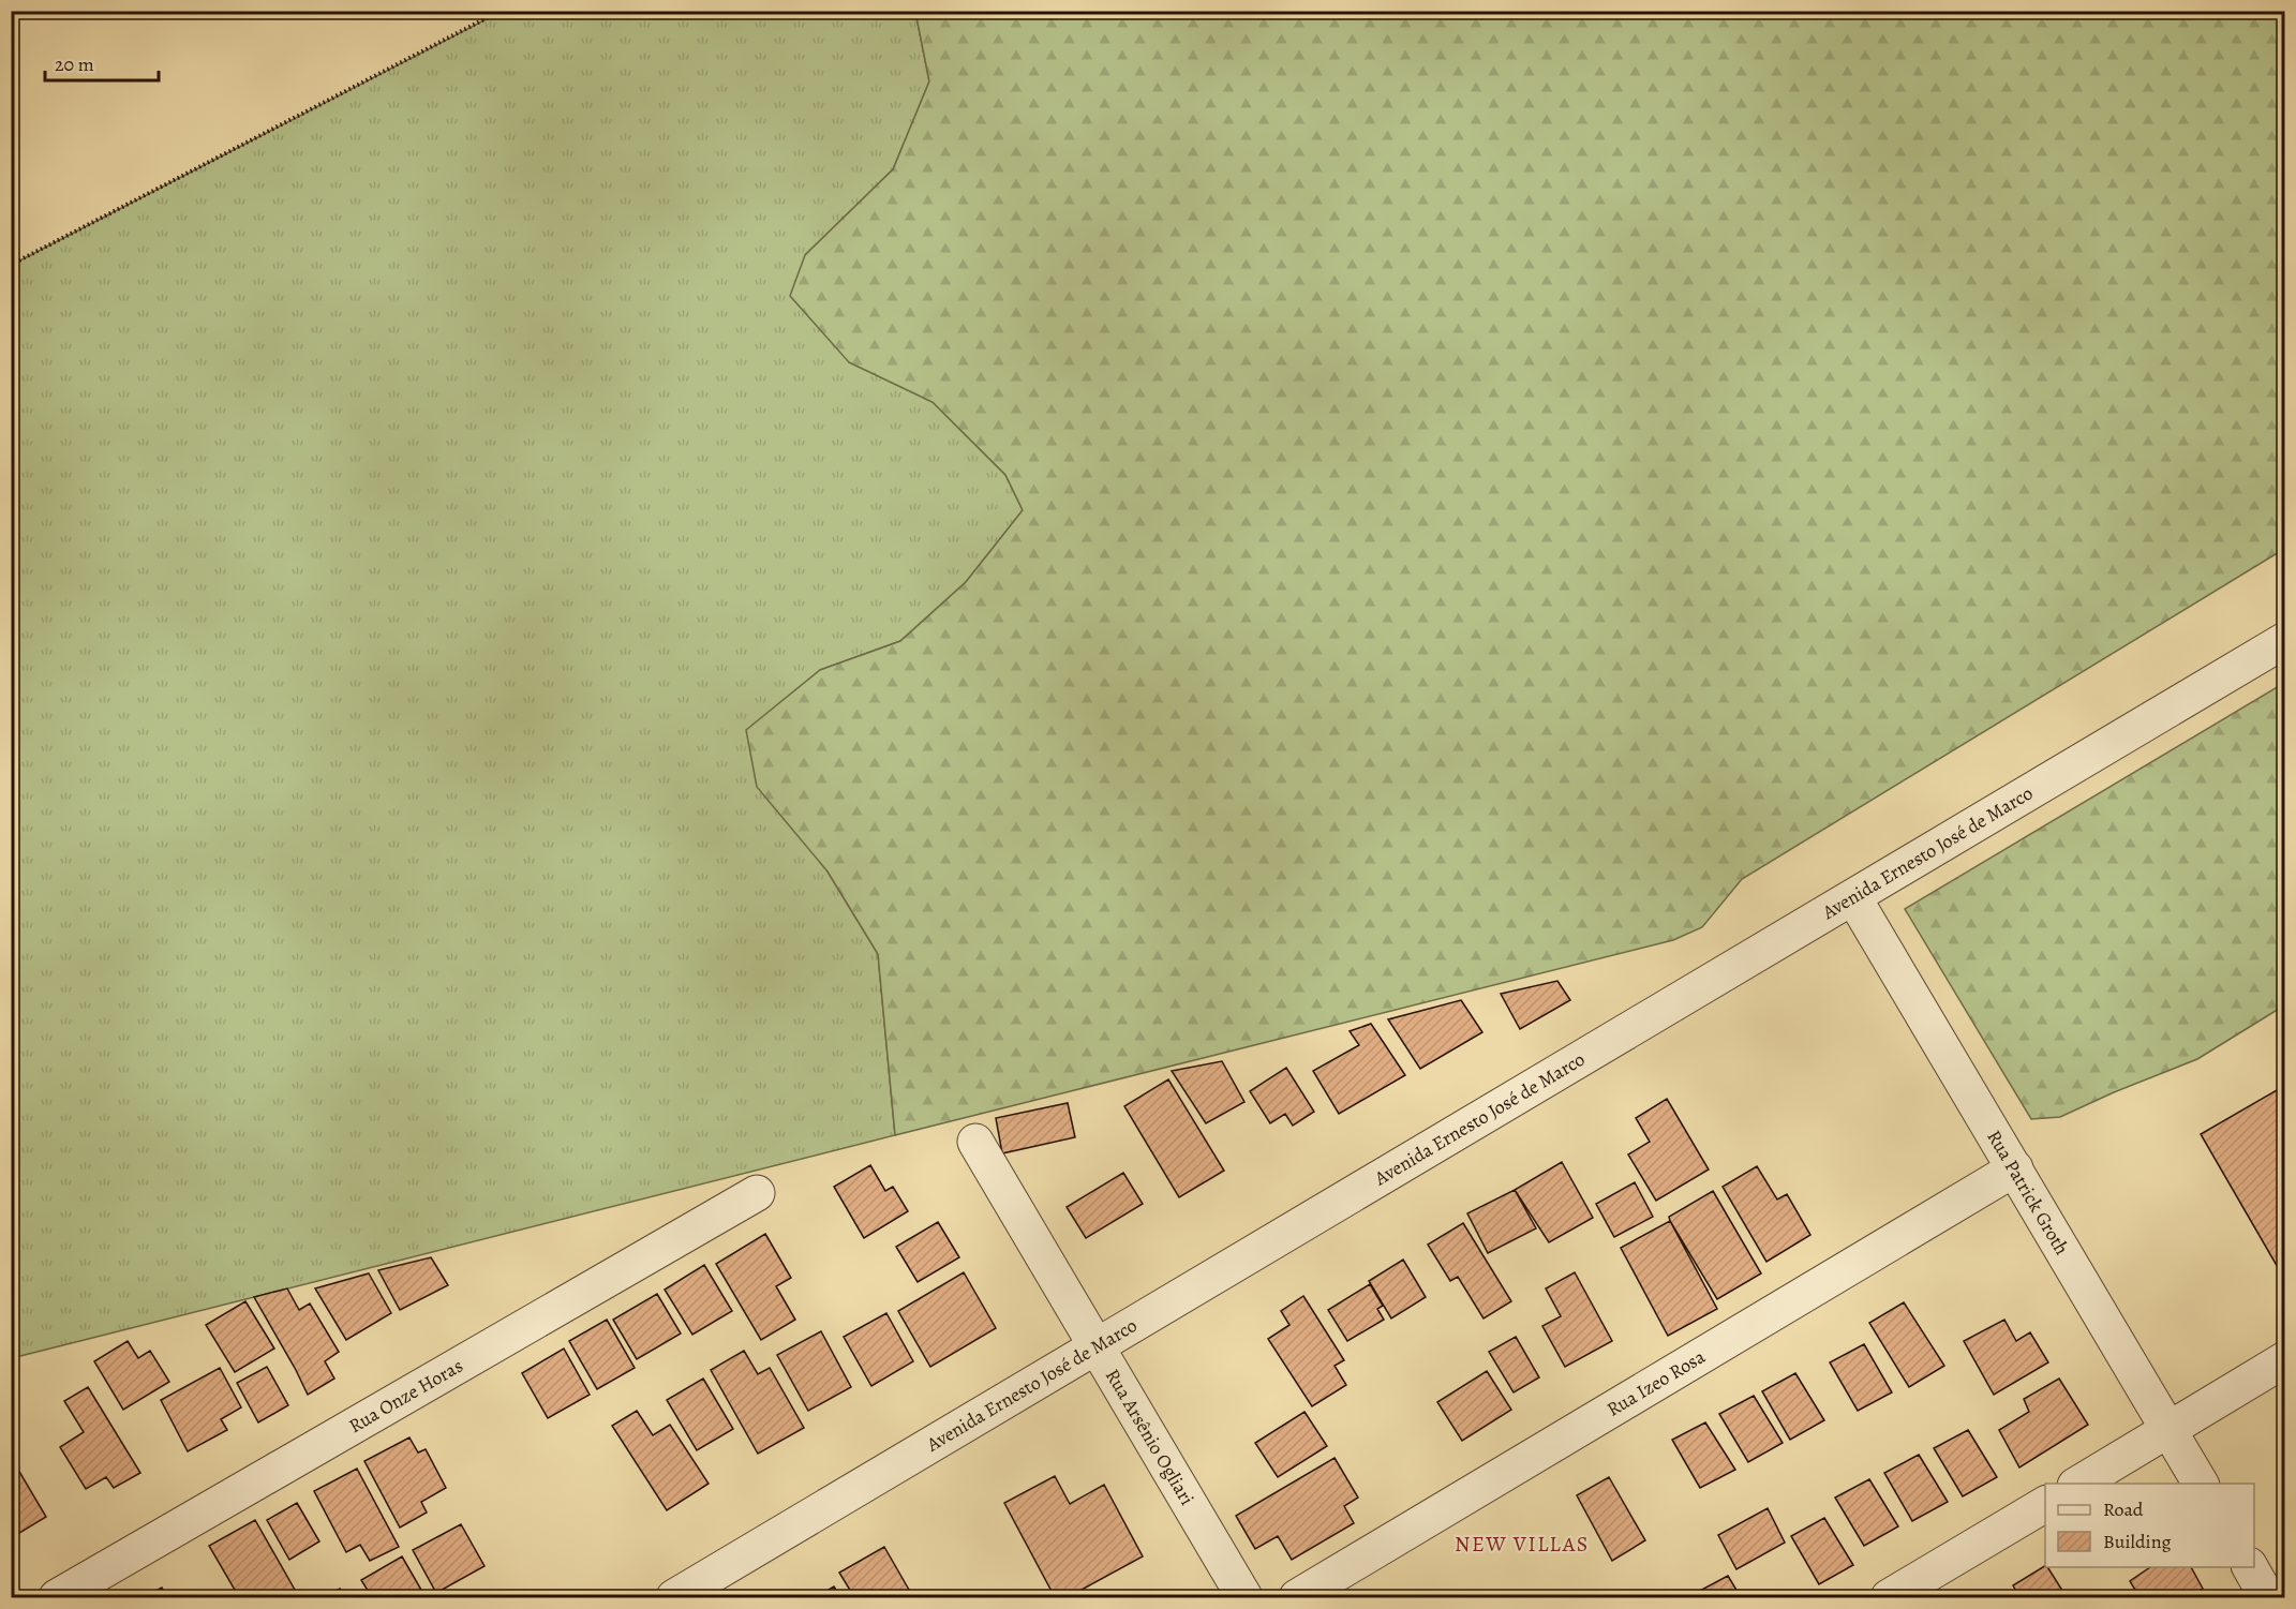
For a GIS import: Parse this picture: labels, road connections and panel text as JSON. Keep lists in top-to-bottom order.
{
  "streets": {
    "street": [
      "Avenida Ernesto José de Marco",
      "Rua Patrick Groth",
      "Rua Izeo Rosa",
      "Rua Onze Horas",
      "Rua Arsênio Ogliari"
    ]
  },
  "crossings": [
    ["Avenida Ernesto José de Marco", "Rua Patrick Groth"],
    ["Avenida Ernesto José de Marco", "Rua Arsênio Ogliari"],
    ["Rua Patrick Groth", "Rua Izeo Rosa"]
  ],
  "districts": ["NEW VILLAS"],
  "legend": ["Road", "Building"],
  "scale_bar": "20 m"
}
